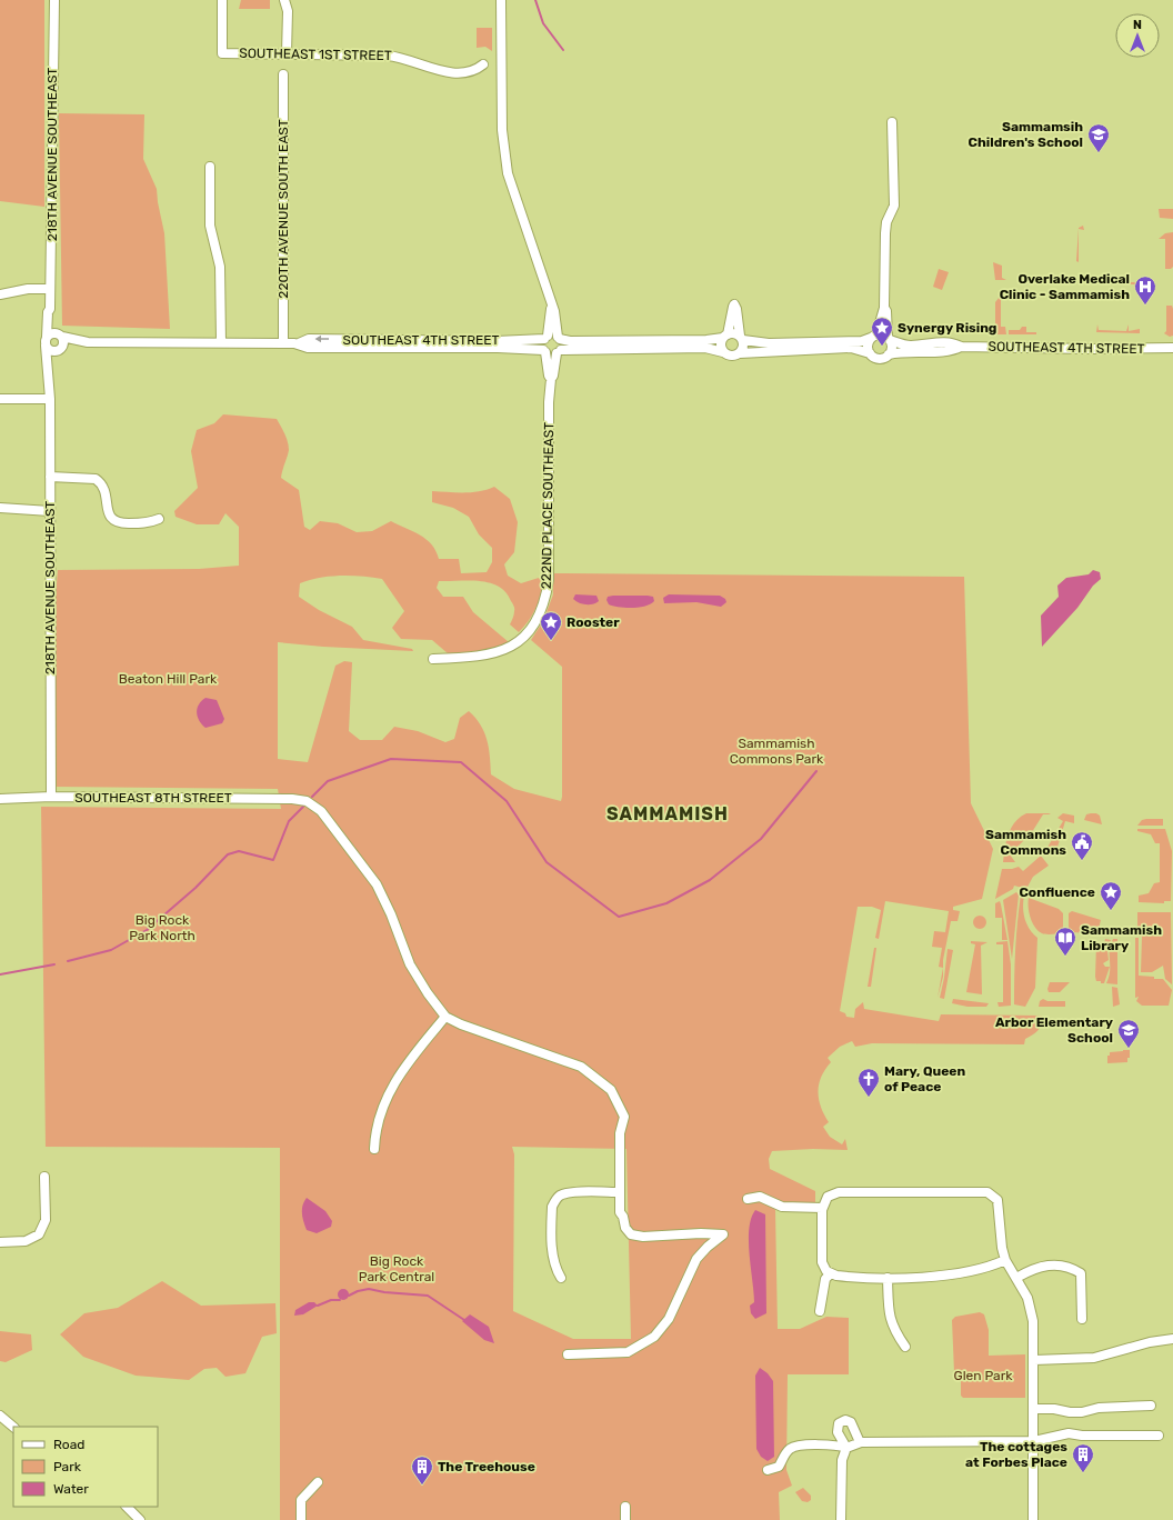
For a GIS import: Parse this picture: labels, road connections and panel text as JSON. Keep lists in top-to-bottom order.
{
  "streets": {
    "street": [
      "SOUTHEAST 1ST STREET",
      "218TH AVENUE SOUTHEAST",
      "220TH AVENUE SOUTH EAST",
      "SOUTHEAST 4TH STREET",
      "222ND PLACE SOUTHEAST",
      "SOUTHEAST 8TH STREET"
    ]
  },
  "crossings": [
    ["218TH AVENUE SOUTHEAST", "SOUTHEAST 4TH STREET"],
    ["218TH AVENUE SOUTHEAST", "SOUTHEAST 8TH STREET"],
    ["220TH AVENUE SOUTH EAST", "SOUTHEAST 4TH STREET"],
    ["SOUTHEAST 4TH STREET", "222ND PLACE SOUTHEAST"]
  ],
  "districts": ["SAMMAMISH"],
  "parks": [
    "Beaton Hill Park",
    "Sammamish Commons Park",
    "Big Rock Park North",
    "Big Rock Park Central",
    "Glen Park"
  ],
  "places": {
    "school or university": ["Sammamsih Children's School", "Arbor Elementary School"],
    "hospital": ["Overlake Medical Clinic - Sammamish"],
    "place": ["Synergy Rising", "Rooster", "Confluence"],
    "public building": ["Sammamish Commons"],
    "library": ["Sammamish Library"],
    "church": ["Mary, Queen of Peace"],
    "building": ["The cottages at Forbes Place", "The Treehouse"]
  },
  "legend": ["Road", "Park", "Water"],
  "north": "top"
}
